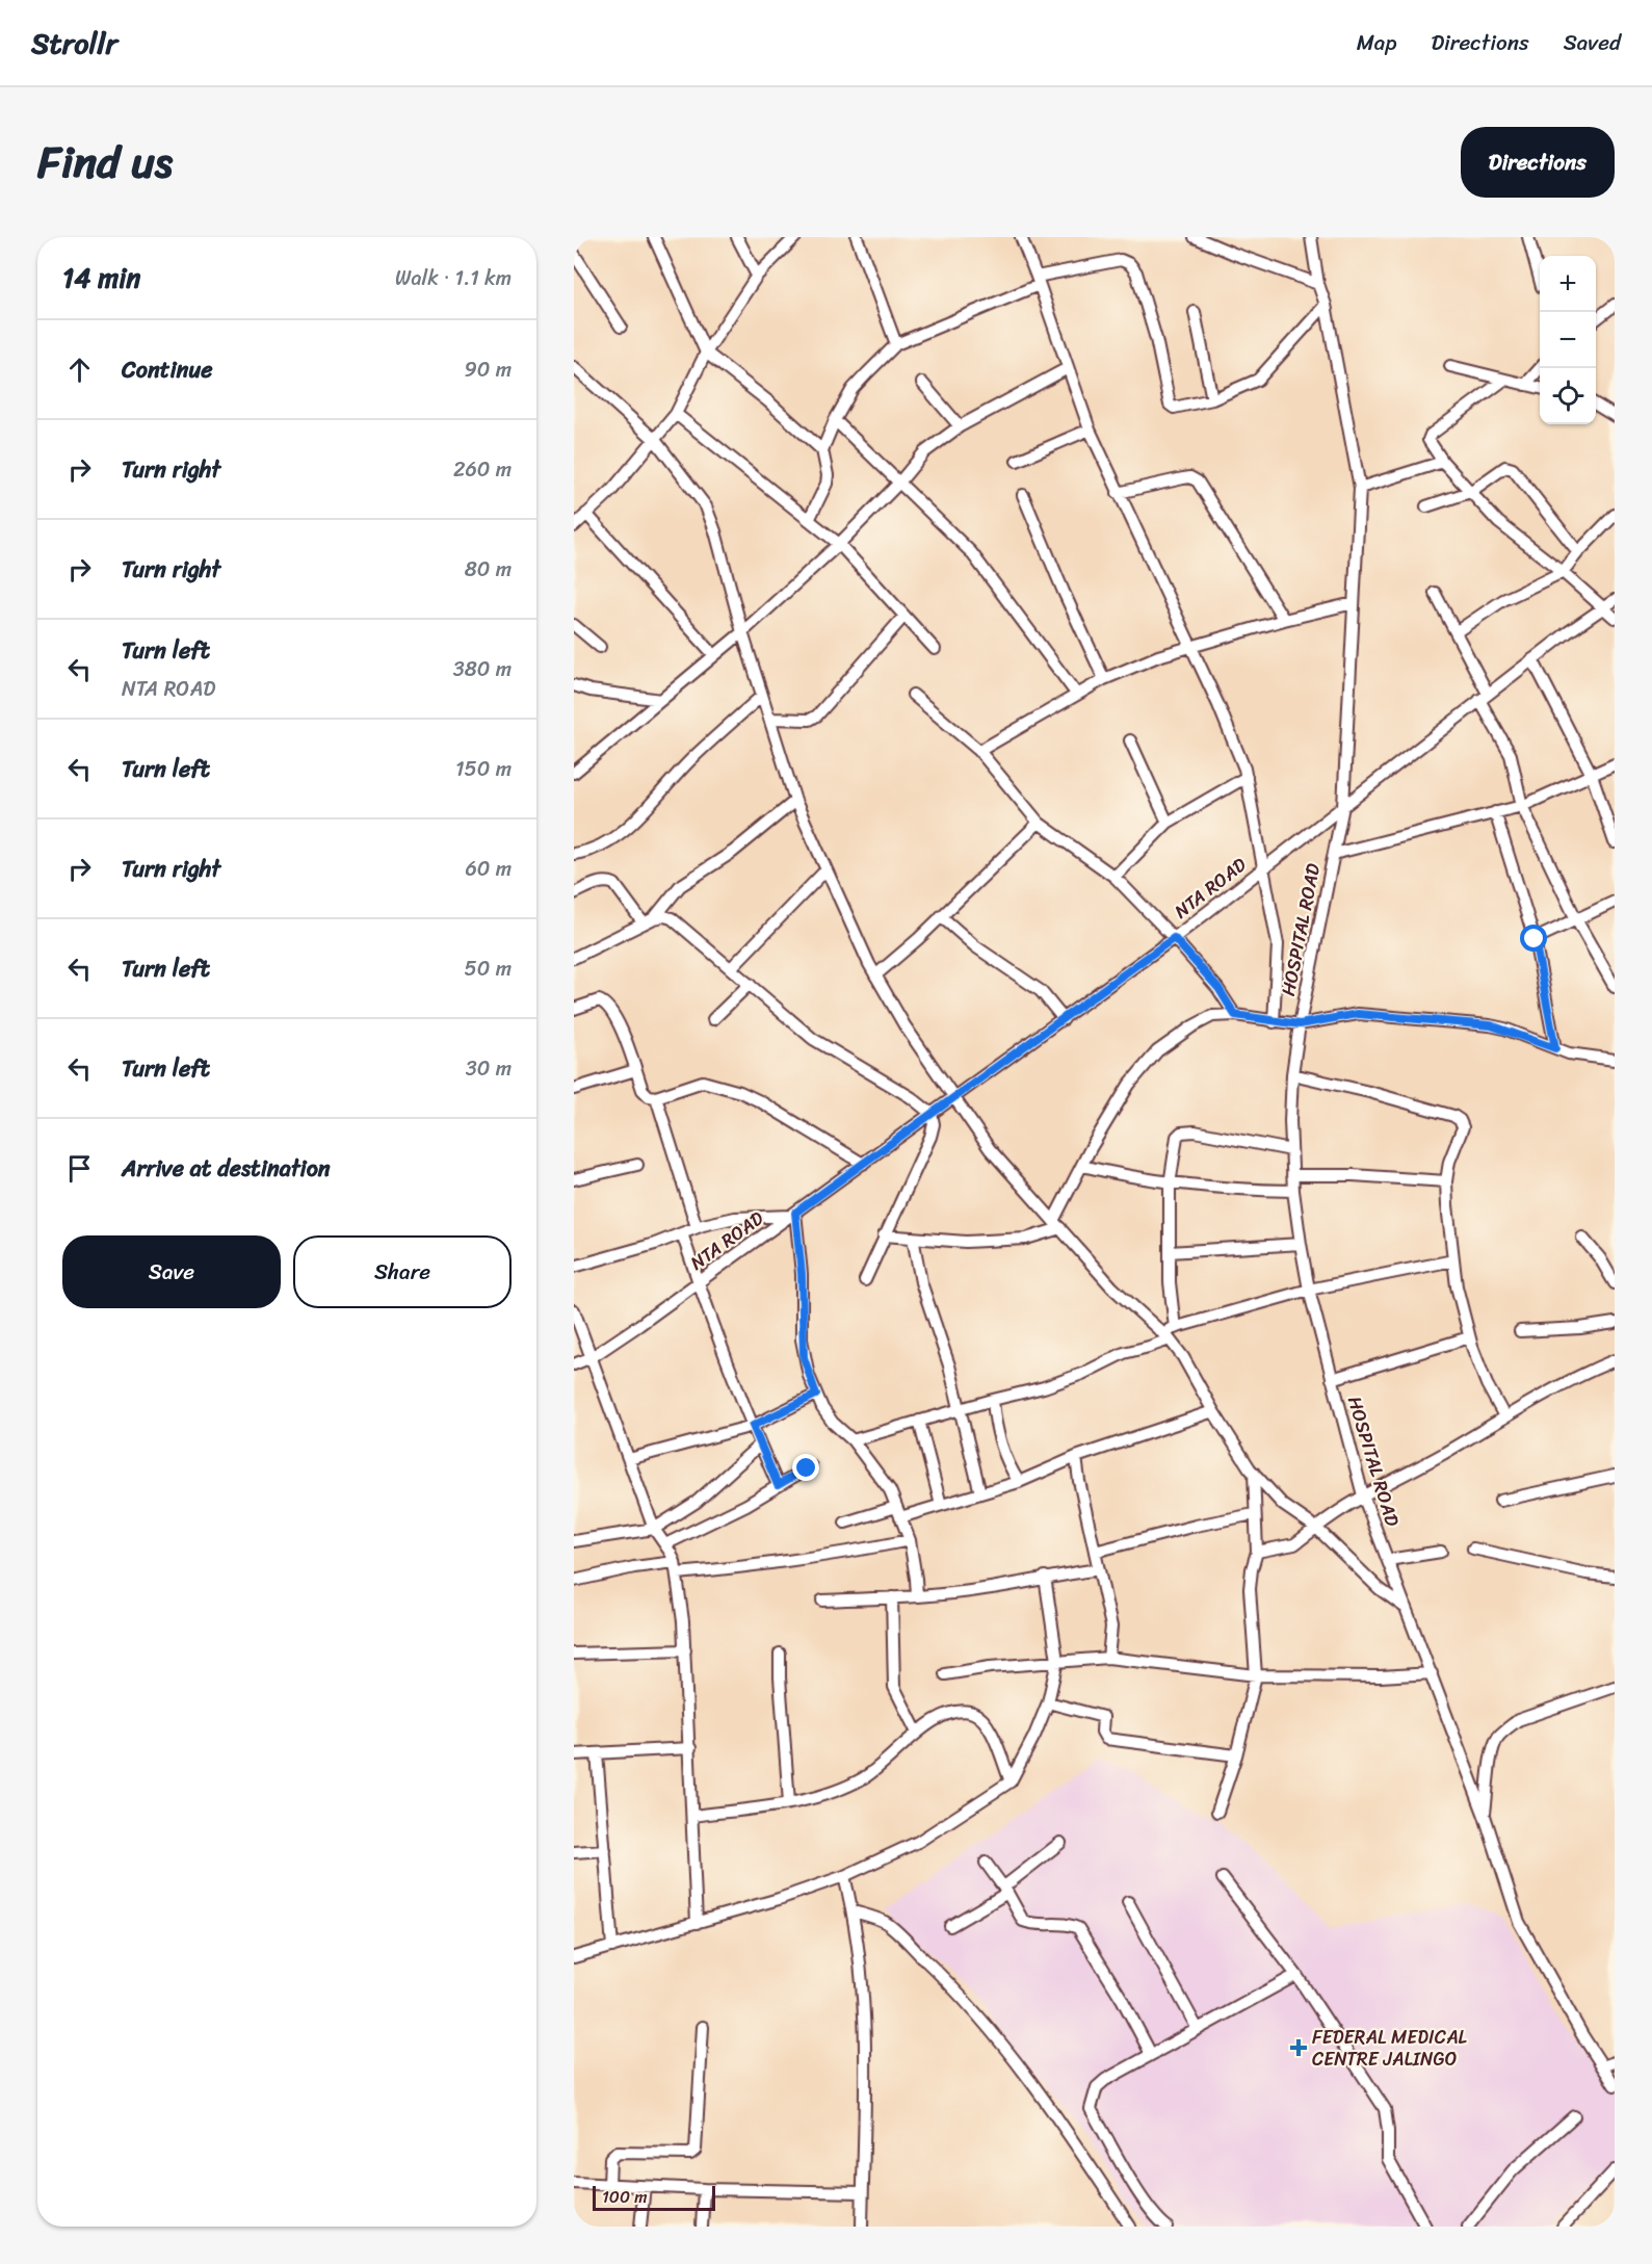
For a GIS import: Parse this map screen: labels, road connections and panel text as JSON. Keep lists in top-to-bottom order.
{
  "streets": {
    "street": ["NTA ROAD", "HOSPITAL ROAD"]
  },
  "crossings": [
    ["NTA ROAD", "HOSPITAL ROAD"]
  ],
  "places": {
    "health": ["FEDERAL MEDICAL CENTRE JALINGO"]
  },
  "scale_bar": "100 m",
  "page": {
    "header": "Strollr",
    "nav": ["Map", "Directions", "Saved"],
    "title": "Find us",
    "buttons": [
      "Directions",
      ["Save", "Share"]
    ],
    "heading": ["14 min", "Walk · 1.1 km"],
    "map_buttons": ["+", "−"],
    "list": [
      ["Continue", "90 m"],
      ["Turn right", "260 m"],
      ["Turn right", "80 m"],
      ["Turn left", "NTA ROAD", "380 m"],
      ["Turn left", "150 m"],
      ["Turn right", "60 m"],
      ["Turn left", "50 m"],
      ["Turn left", "30 m"],
      "Arrive at destination"
    ],
    "scale": "100 m"
  }
}
